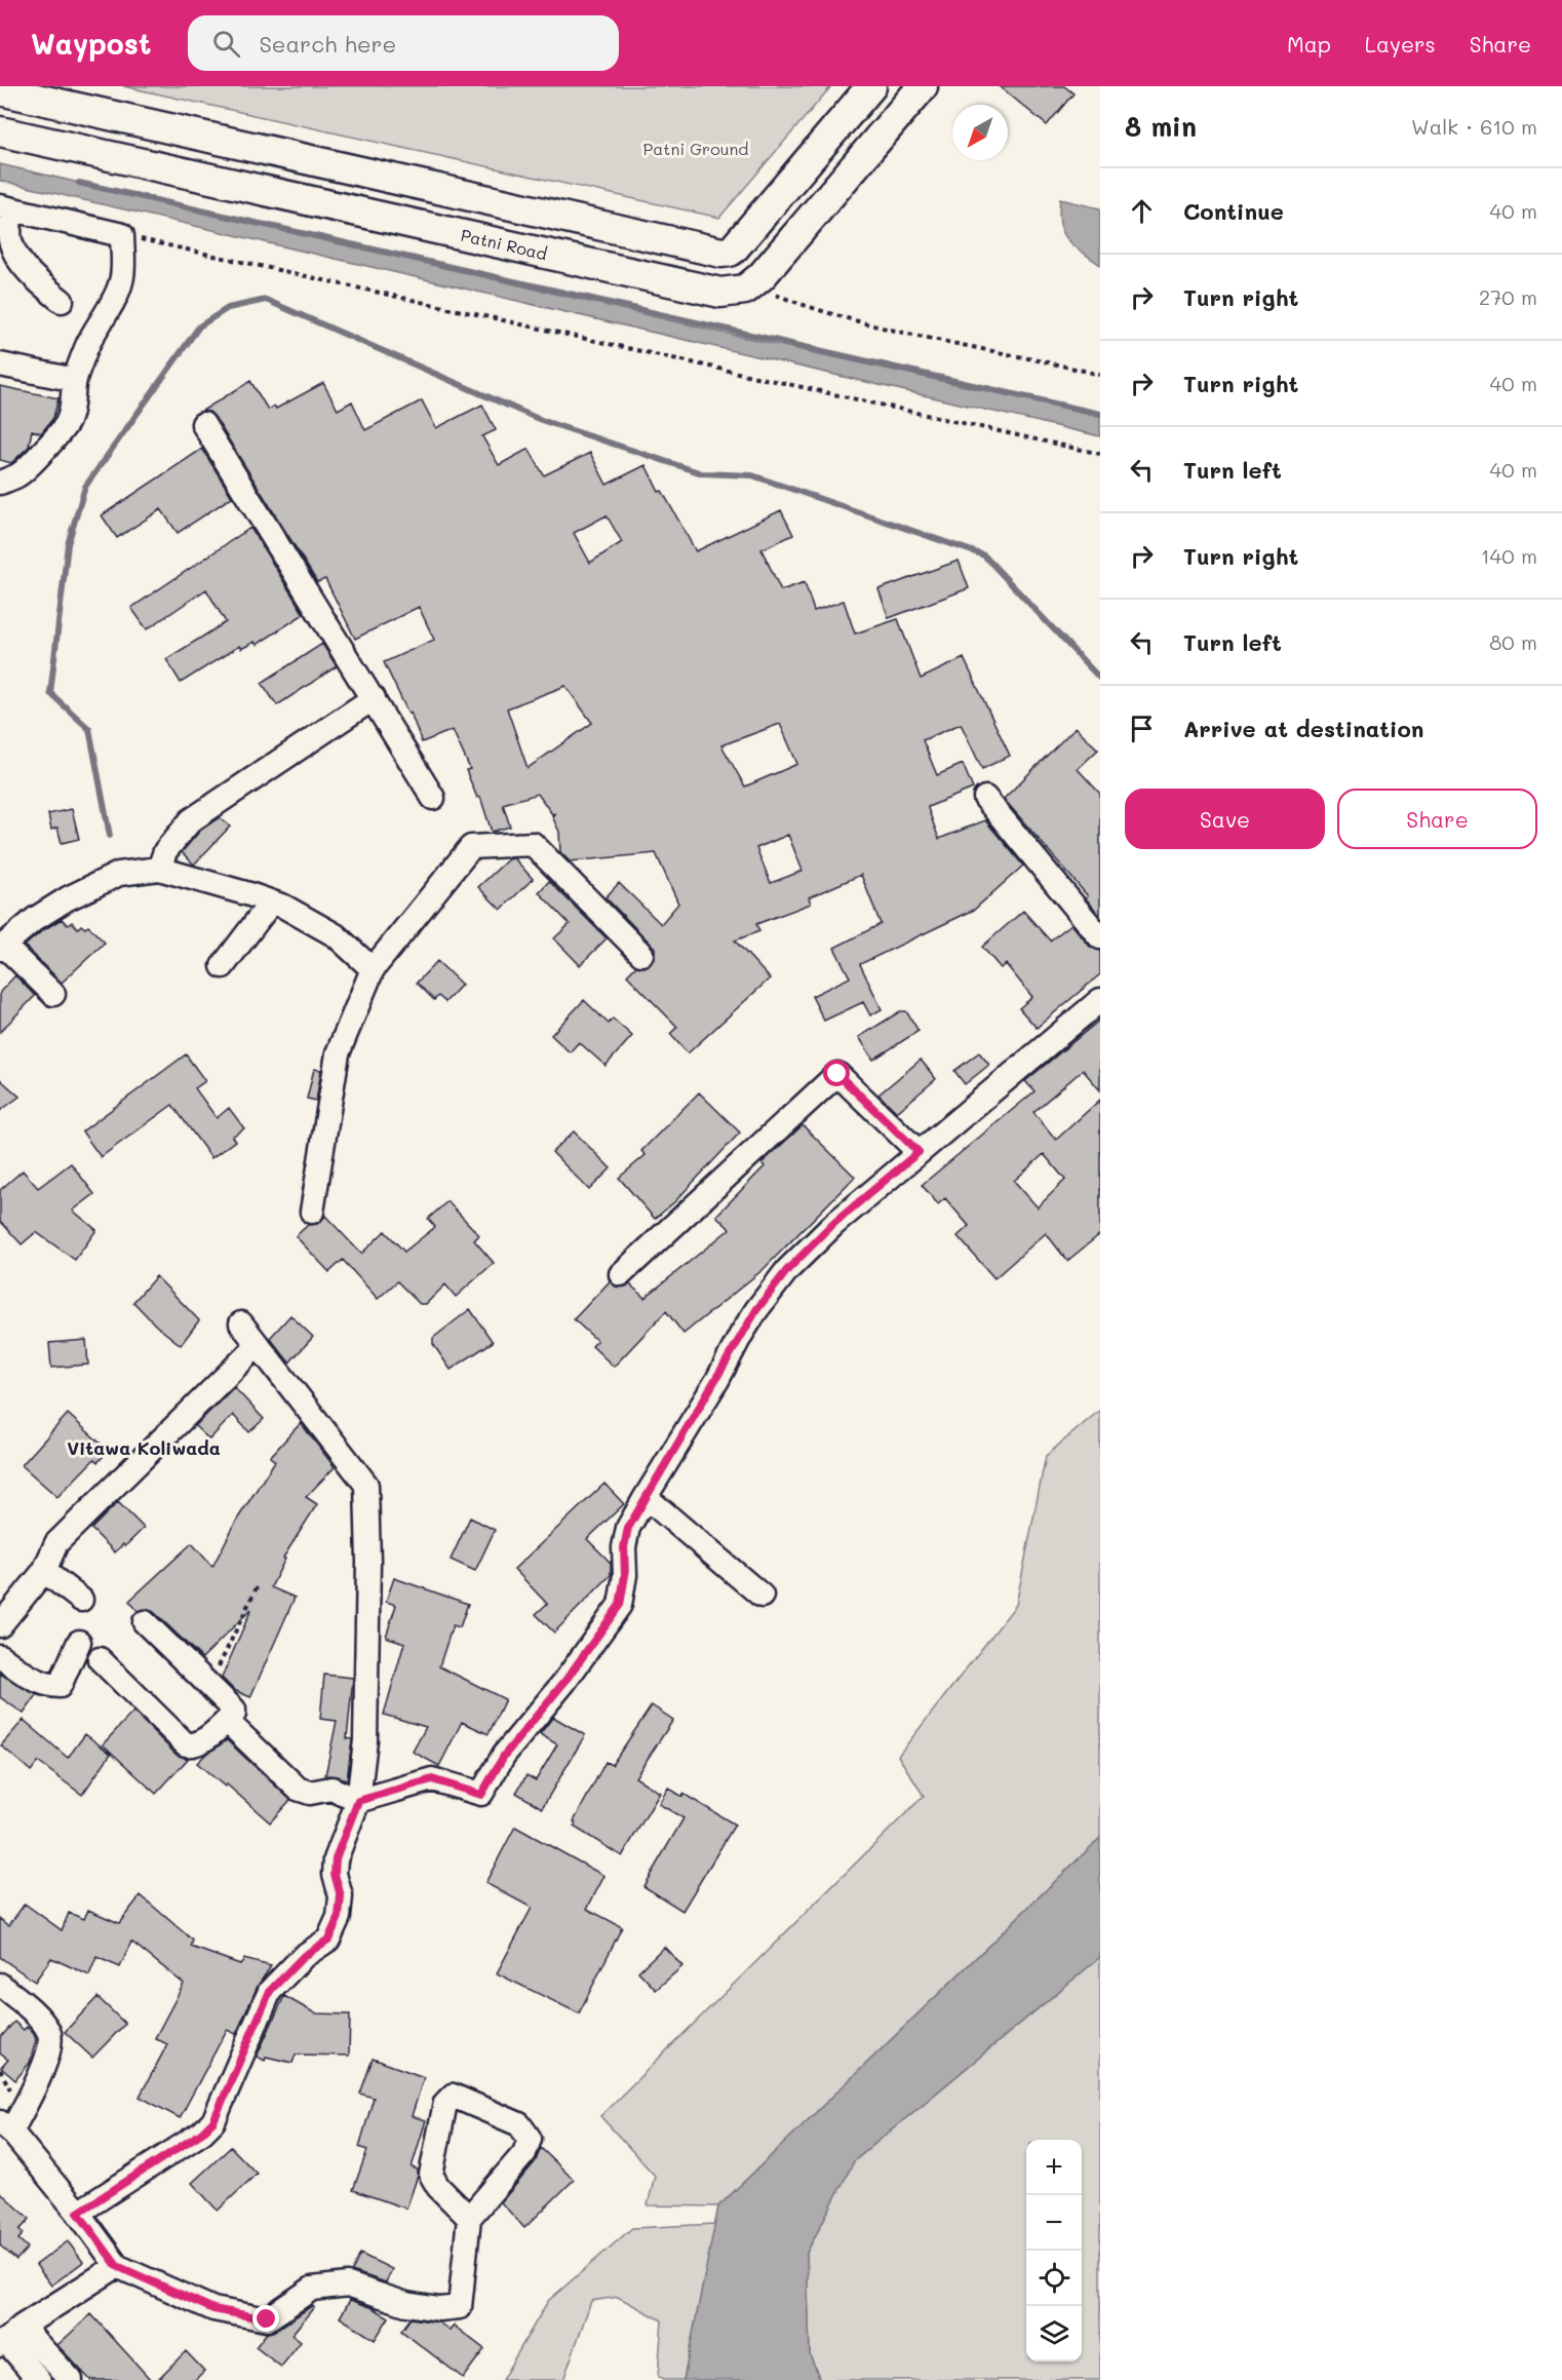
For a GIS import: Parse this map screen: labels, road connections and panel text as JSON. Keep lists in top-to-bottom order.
{
  "streets": {
    "main road": ["Patni Road"]
  },
  "districts": ["Vitawa Koliwada"],
  "parks": ["Patni Ground"],
  "north": "bottom left",
  "page": {
    "header": "Waypost",
    "search": "Search here",
    "nav": ["Map", "Layers", "Share"],
    "heading": ["8 min", "Walk · 610 m"],
    "list": [
      ["Continue", "40 m"],
      ["Turn right", "270 m"],
      ["Turn right", "40 m"],
      ["Turn left", "40 m"],
      ["Turn right", "140 m"],
      ["Turn left", "80 m"],
      "Arrive at destination"
    ],
    "buttons": ["Save", "Share"],
    "map_buttons": ["+", "−"]
  }
}
